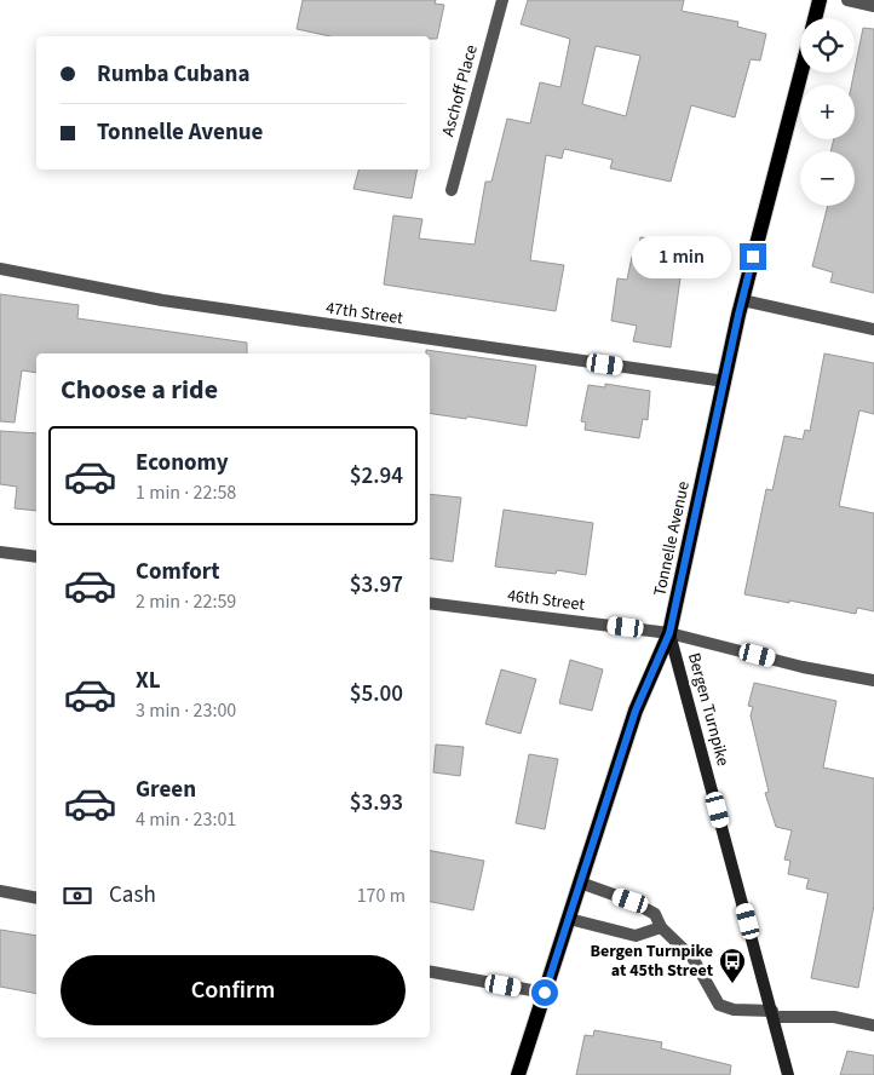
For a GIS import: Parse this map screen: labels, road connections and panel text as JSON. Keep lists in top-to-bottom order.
{
  "streets": {
    "main road": ["Tonnelle Avenue", "Bergen Turnpike"],
    "street": ["Aschoff Place", "47th Street", "46th Street"]
  },
  "crossings": [
    ["47th Street", "Tonnelle Avenue"],
    ["Tonnelle Avenue", "46th Street"],
    ["Tonnelle Avenue", "Bergen Turnpike"],
    ["46th Street", "Bergen Turnpike"]
  ],
  "places": {
    "bus stop": ["Bergen Turnpike at 45th Street"]
  },
  "page": {
    "map_buttons": ["+", "−"],
    "banner": ["Rumba Cubana", "Tonnelle Avenue"],
    "bubble": "1 min",
    "heading": "Choose a ride",
    "list": [
      {
        "name": "Economy",
        "note": "1 min · 22:58",
        "value": "$2.94"
      },
      {
        "name": "Comfort",
        "note": "2 min · 22:59",
        "value": "$3.97"
      },
      {
        "name": "XL",
        "note": "3 min · 23:00",
        "value": "$5.00"
      },
      {
        "name": "Green",
        "note": "4 min · 23:01",
        "value": "$3.93"
      }
    ],
    "pay": ["Cash", "170 m"],
    "buttons": "Confirm"
  }
}
